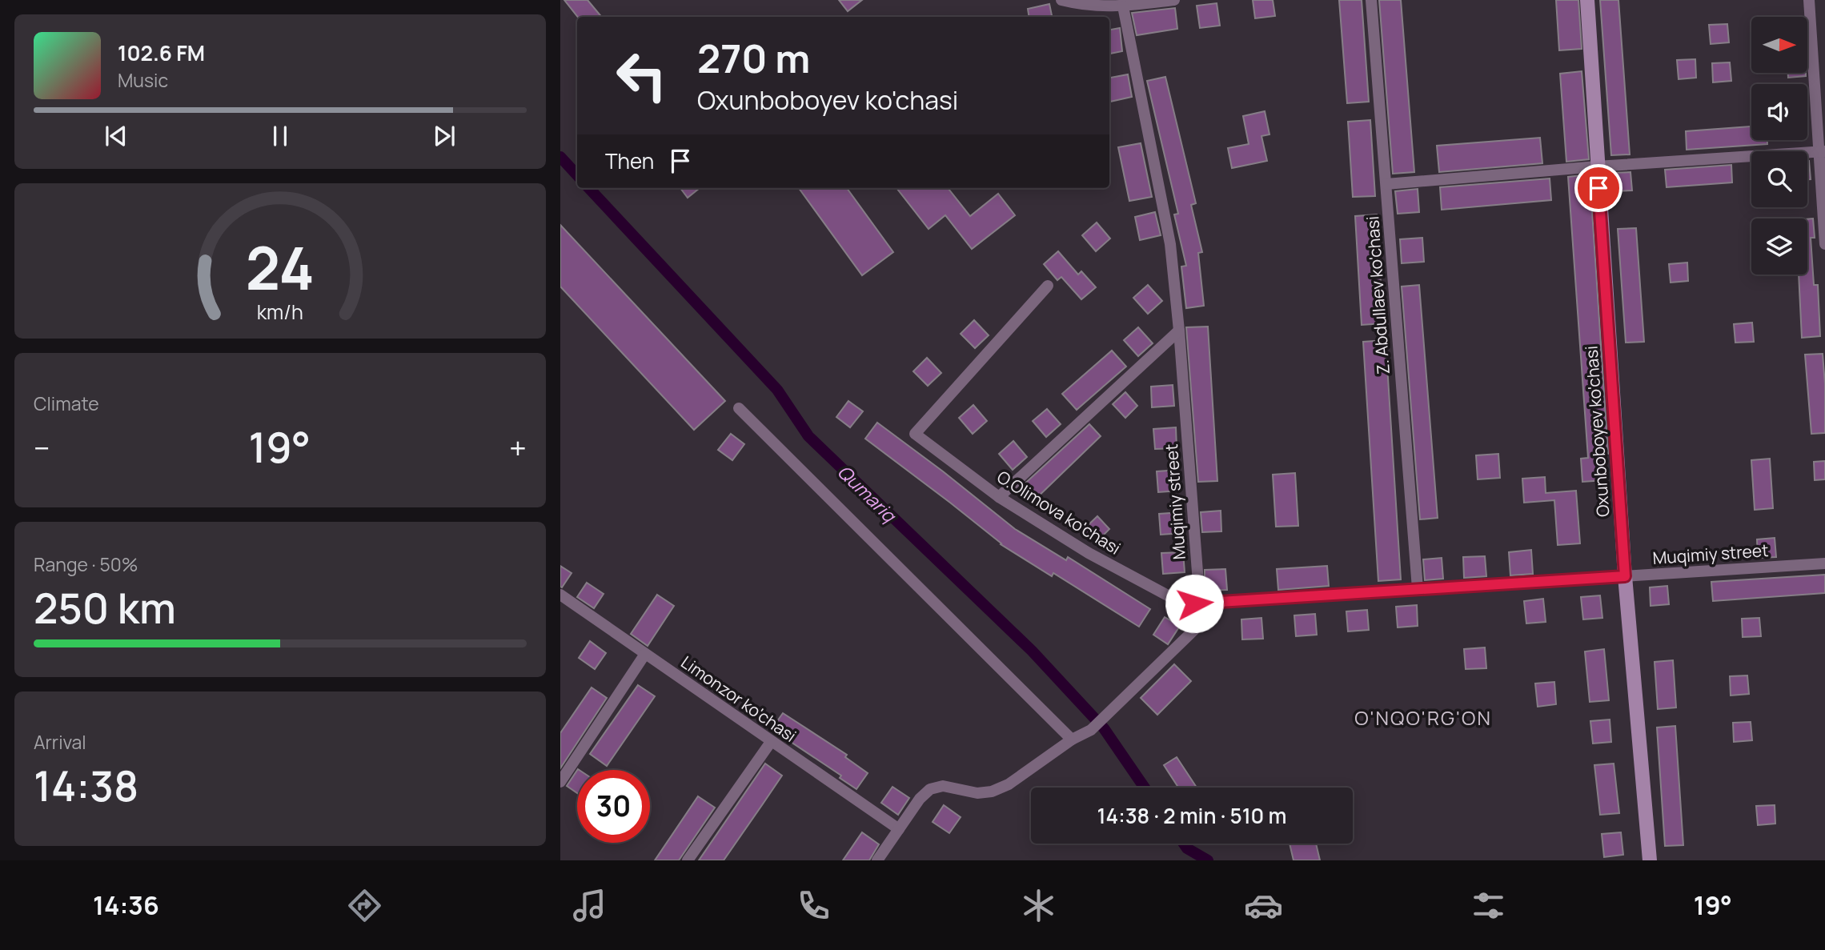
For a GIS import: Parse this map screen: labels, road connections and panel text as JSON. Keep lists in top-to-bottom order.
{
  "streets": {
    "main road": ["Oxunboboyev ko'chasi"],
    "street": [
      "Z. Abdullaev ko'chasi",
      "Muqimiy street",
      "O.Olimova ko'chasi",
      "Limonzor ko'chasi"
    ]
  },
  "crossings": [
    ["Z. Abdullaev ko'chasi", "Muqimiy street"],
    ["Oxunboboyev ko'chasi", "Muqimiy street"],
    ["Muqimiy street", "O.Olimova ko'chasi"]
  ],
  "districts": ["O'NQO'RG'ON"],
  "water": ["Qumariq"],
  "north": "right",
  "page": {
    "turn": ["270 m", "Oxunboboyev ko'chasi"],
    "song": ["102.6 FM", "Music"],
    "then": "Then",
    "tile": [
      "Climate",
      ["Range · 50%", "250 km"],
      ["Arrival", "14:38"]
    ],
    "heat": ["−", "19°", "+"],
    "limit": "30",
    "trip": "14:38 · 2 min · 510 m",
    "tabs": ["14:36", "19°"],
    "gauge": ["24", "km/h"]
  }
}
